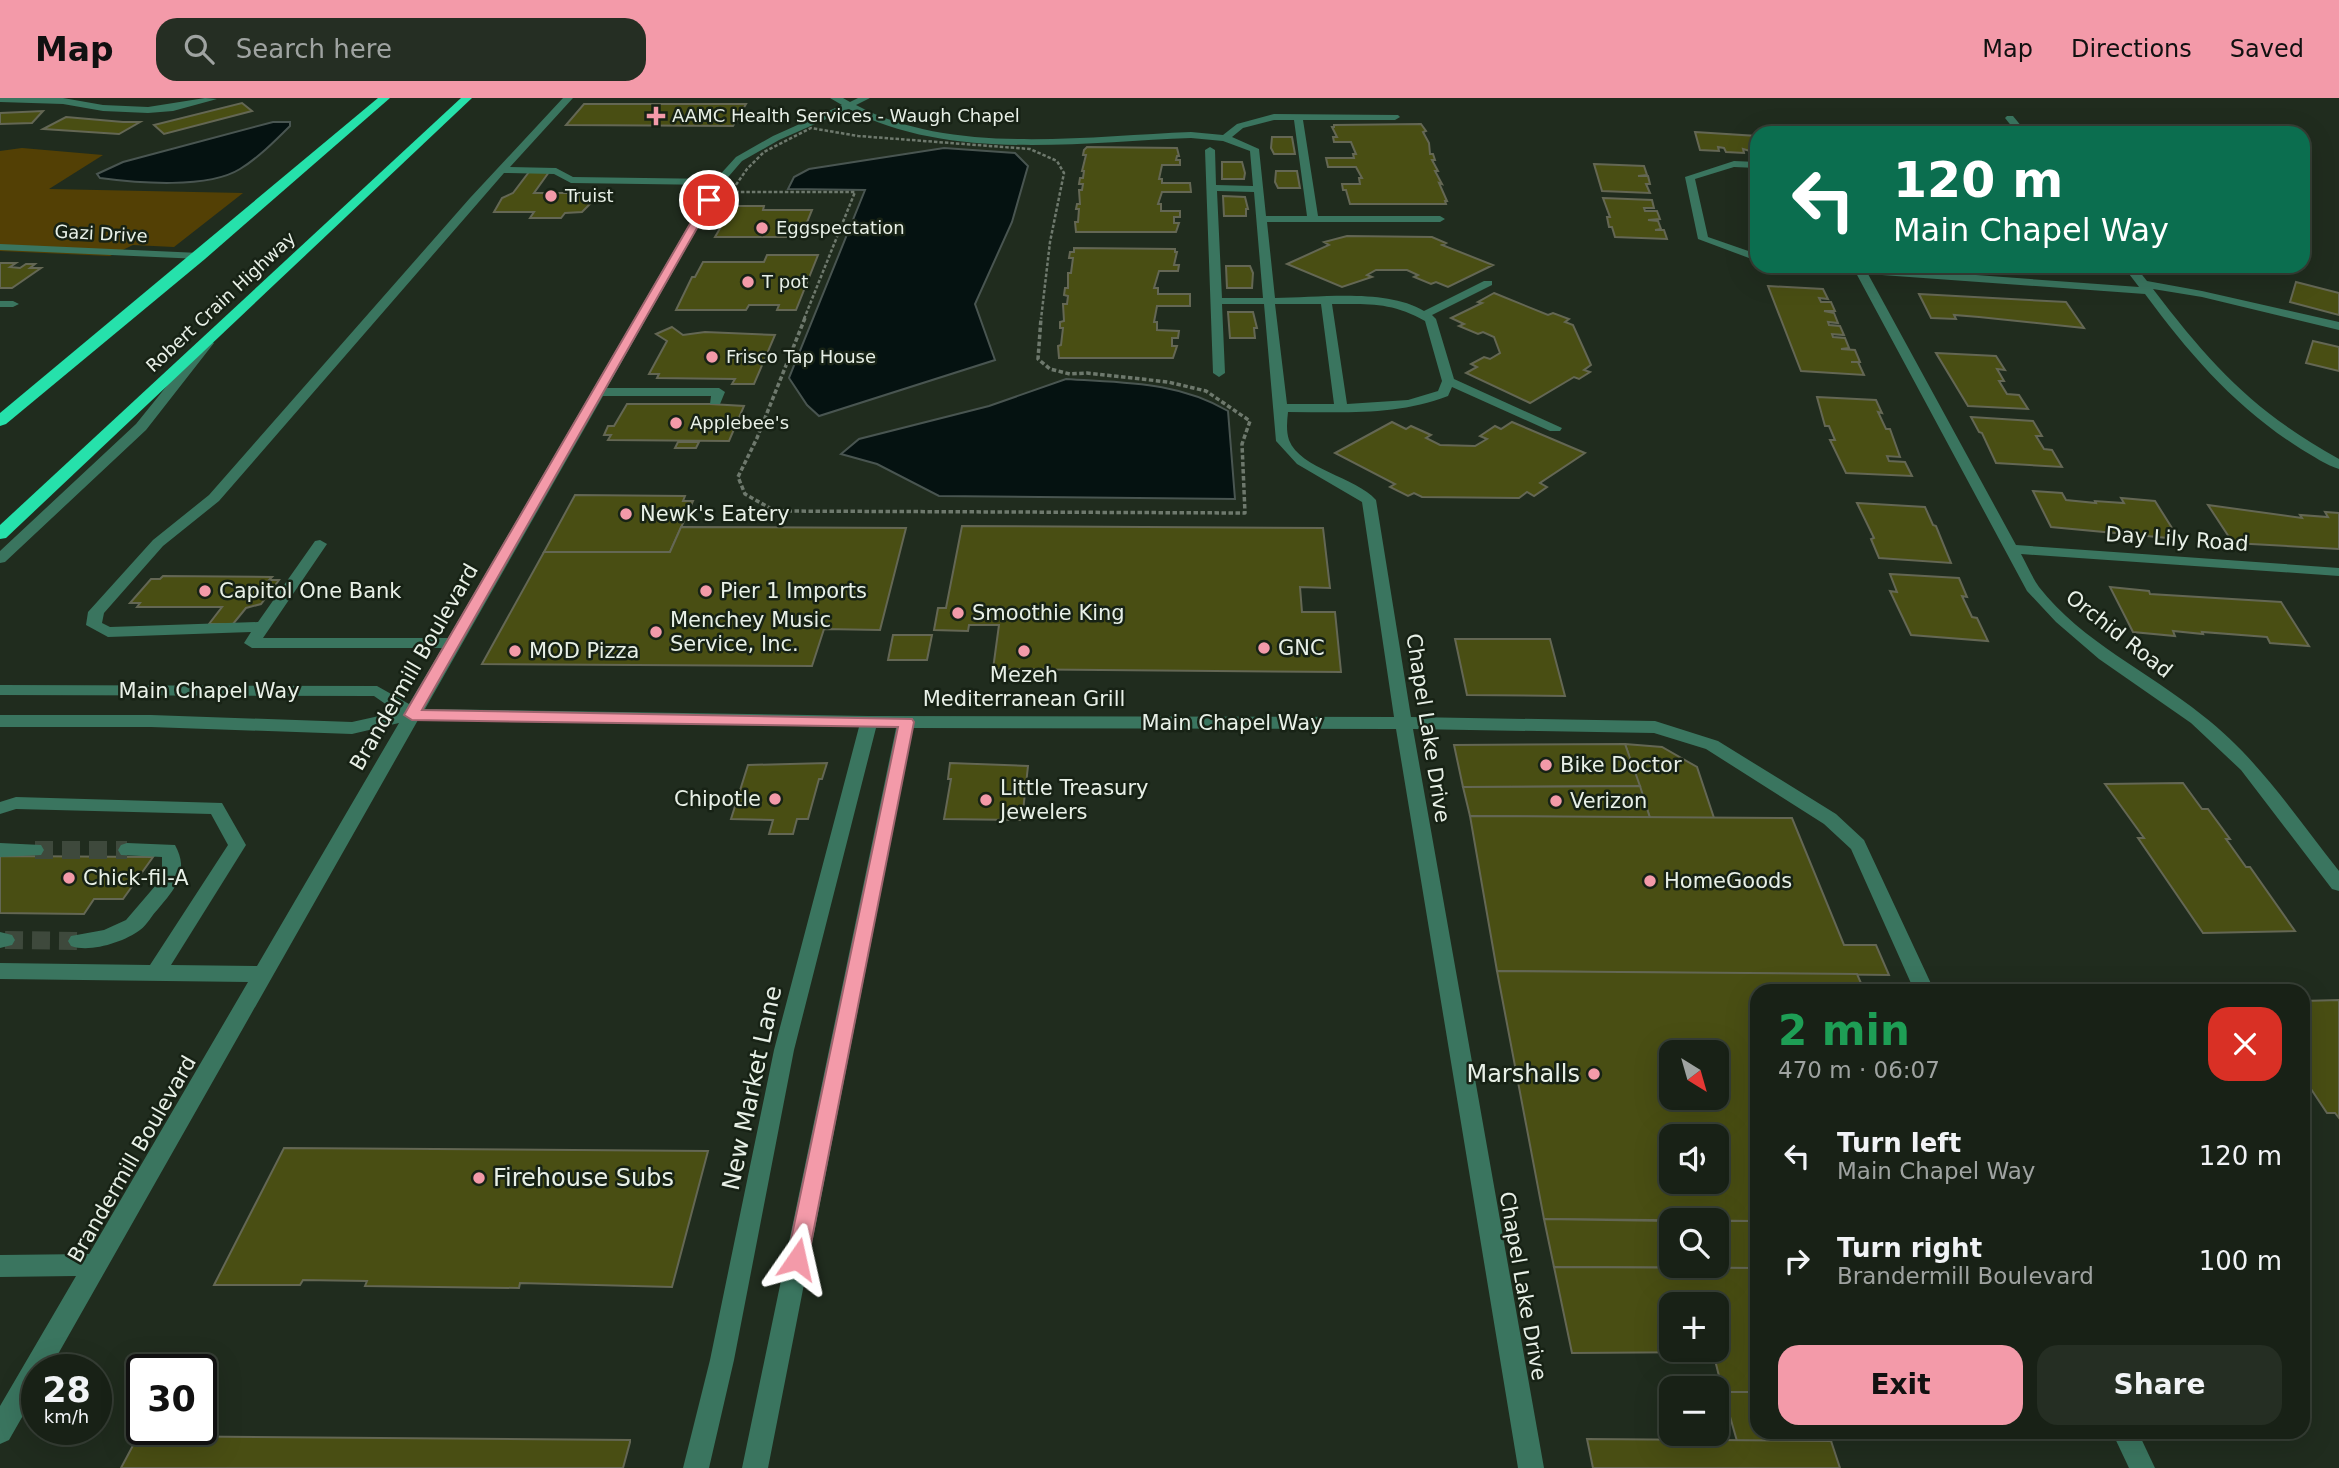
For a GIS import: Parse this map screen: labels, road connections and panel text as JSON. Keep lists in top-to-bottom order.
{
  "streets": {
    "highway": ["Robert Crain Highway"],
    "street": [
      "Gazi Drive",
      "Day Lily Road",
      "Orchid Road",
      "Brandermill Boulevard",
      "Main Chapel Way",
      "Chapel Lake Drive",
      "New Market Lane"
    ]
  },
  "crossings": [
    ["Day Lily Road", "Orchid Road"],
    ["Brandermill Boulevard", "Main Chapel Way"],
    ["Brandermill Boulevard", "Chapel Lake Drive"],
    ["Main Chapel Way", "Chapel Lake Drive"],
    ["Main Chapel Way", "New Market Lane"]
  ],
  "places": {
    "health": ["AAMC Health Services - Waugh Chapel"],
    "other": [
      "Truist",
      "Eggspectation",
      "T pot",
      "Frisco Tap House",
      "Applebee's",
      "Newk's Eatery",
      "Capitol One Bank",
      "Pier 1 Imports",
      "Smoothie King",
      "Menchey Music Service, Inc.",
      "GNC",
      "MOD Pizza",
      "Mezeh Mediterranean Grill",
      "Bike Doctor",
      "Chipotle",
      "Little Treasury Jewelers",
      "Verizon",
      "Chick-fil-A",
      "HomeGoods",
      "Marshalls",
      "Firehouse Subs"
    ]
  },
  "north": "bottom right",
  "page": {
    "header": "Map",
    "search": "Search here",
    "nav": ["Map", "Directions", "Saved"],
    "turn": ["120 m", "Main Chapel Way"],
    "heading": ["2 min", "470 m · 06:07"],
    "map_buttons": ["+", "−"],
    "list": [
      {
        "name": "Turn left",
        "note": "Main Chapel Way",
        "value": "120 m"
      },
      {
        "name": "Turn right",
        "note": "Brandermill Boulevard",
        "value": "100 m"
      }
    ],
    "buttons": ["Exit", "Share"],
    "speed": "28 km/h",
    "limit": "30"
  }
}
